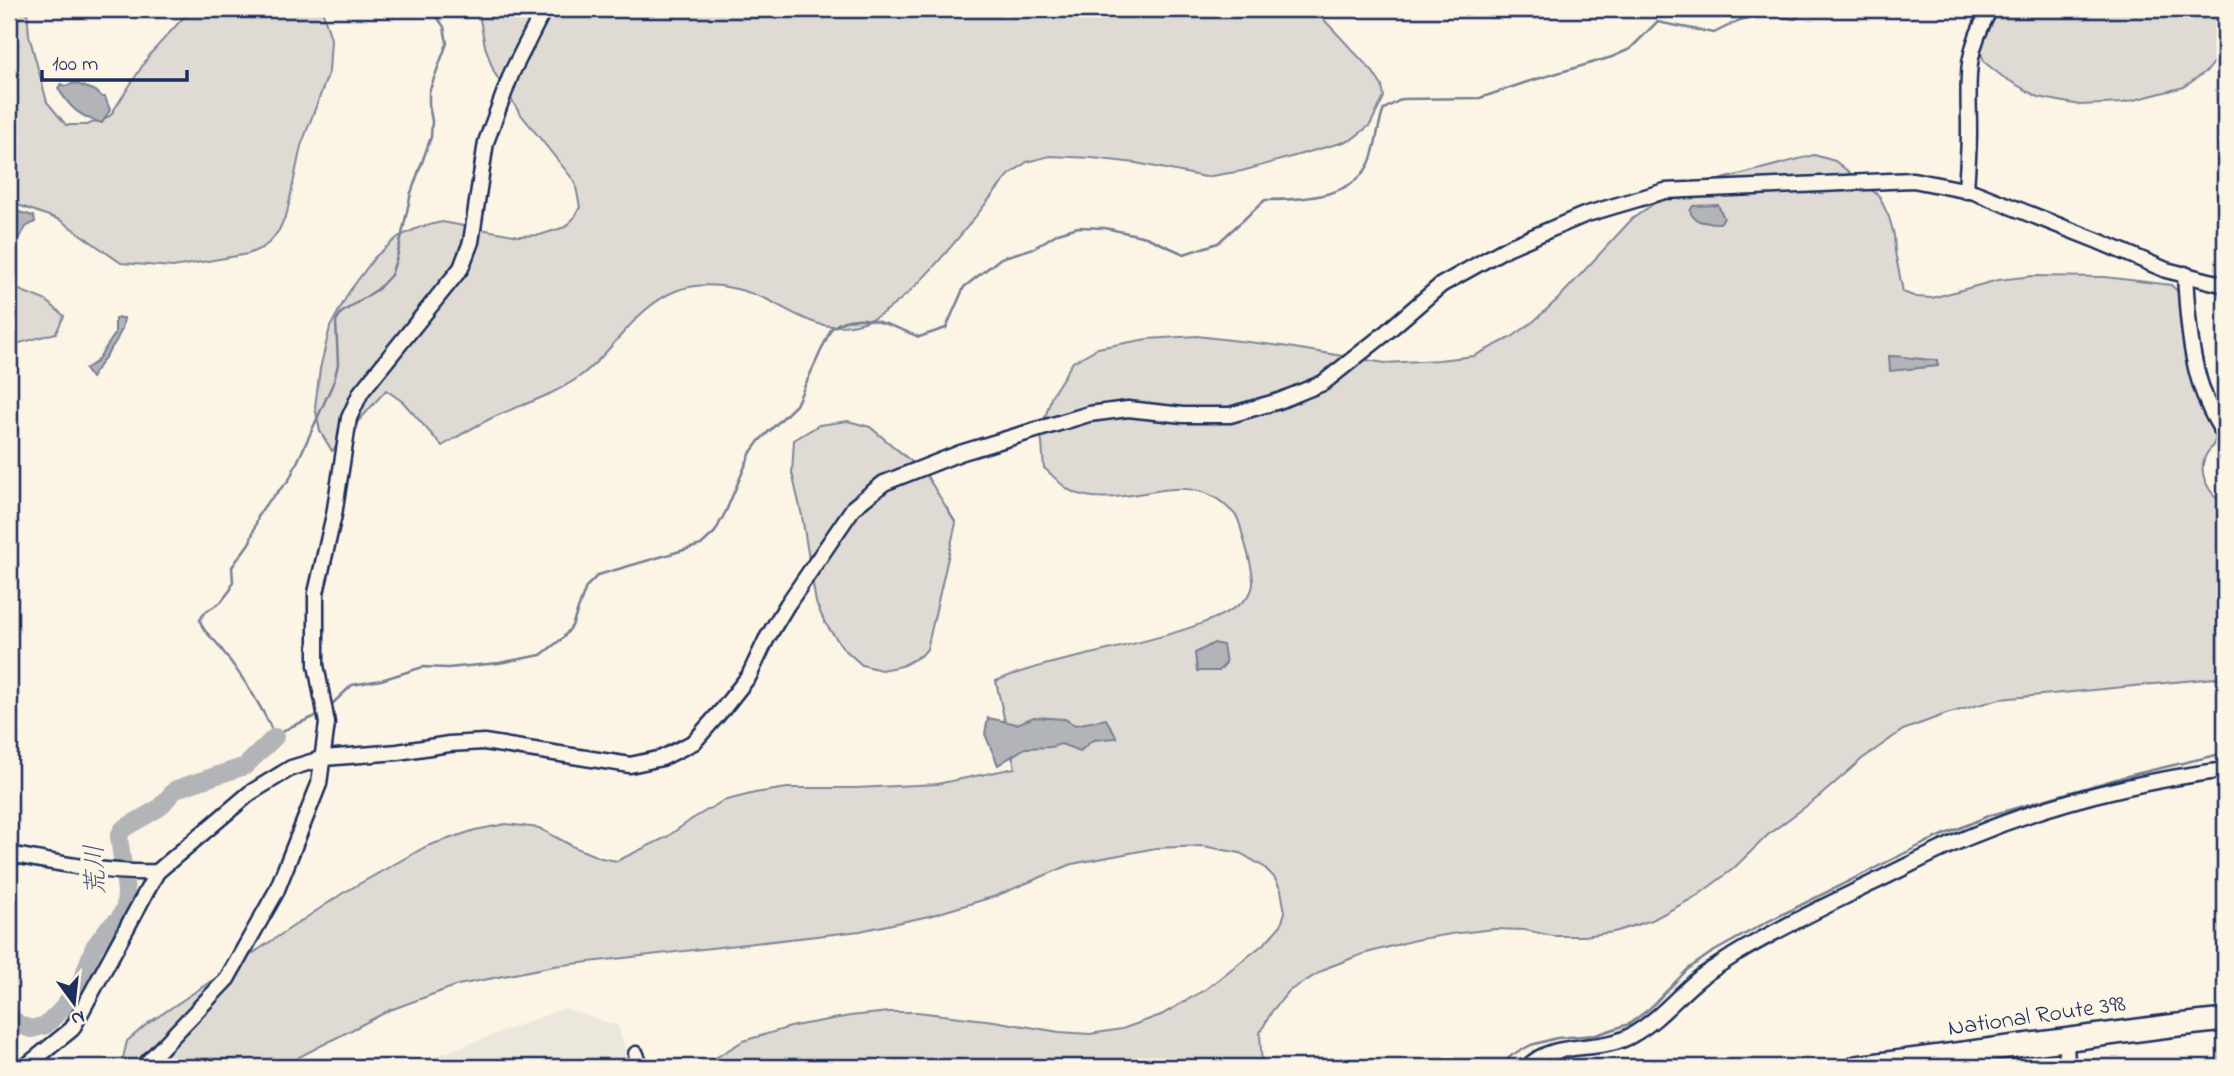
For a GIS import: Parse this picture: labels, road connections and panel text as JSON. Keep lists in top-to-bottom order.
{
  "streets": {
    "highway": ["National Route 398"]
  },
  "water": ["荒川"],
  "scale_bar": "100 m",
  "north": "bottom"
}
